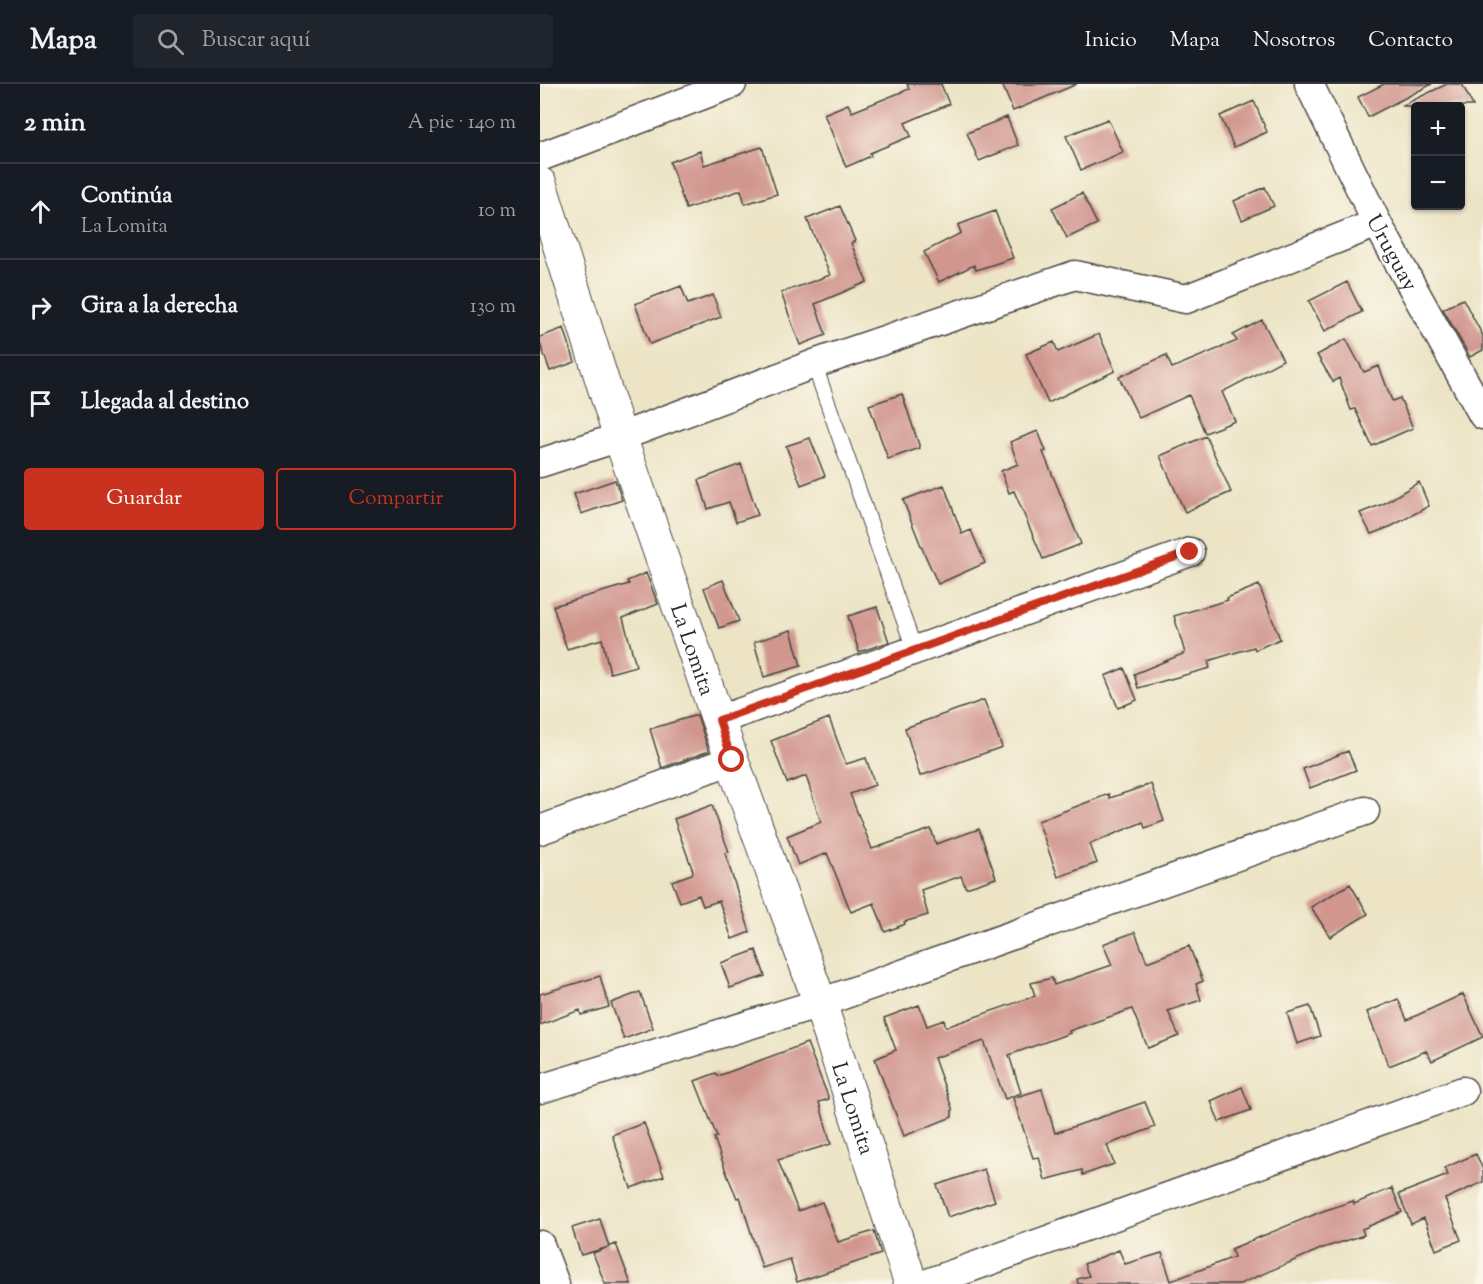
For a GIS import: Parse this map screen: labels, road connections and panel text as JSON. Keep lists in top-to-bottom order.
{
  "streets": {
    "street": ["Uruguay", "La Lomita"]
  },
  "page": {
    "header": "Mapa",
    "search": "Buscar aquí",
    "nav": [
      "Inicio",
      "Mapa",
      "Nosotros",
      "Contacto"
    ],
    "heading": ["2 min", "A pie · 140 m"],
    "map_buttons": ["+", "−"],
    "list": [
      ["Continúa", "La Lomita", "10 m"],
      ["Gira a la derecha", "130 m"],
      "Llegada al destino"
    ],
    "buttons": ["Guardar", "Compartir"]
  }
}
